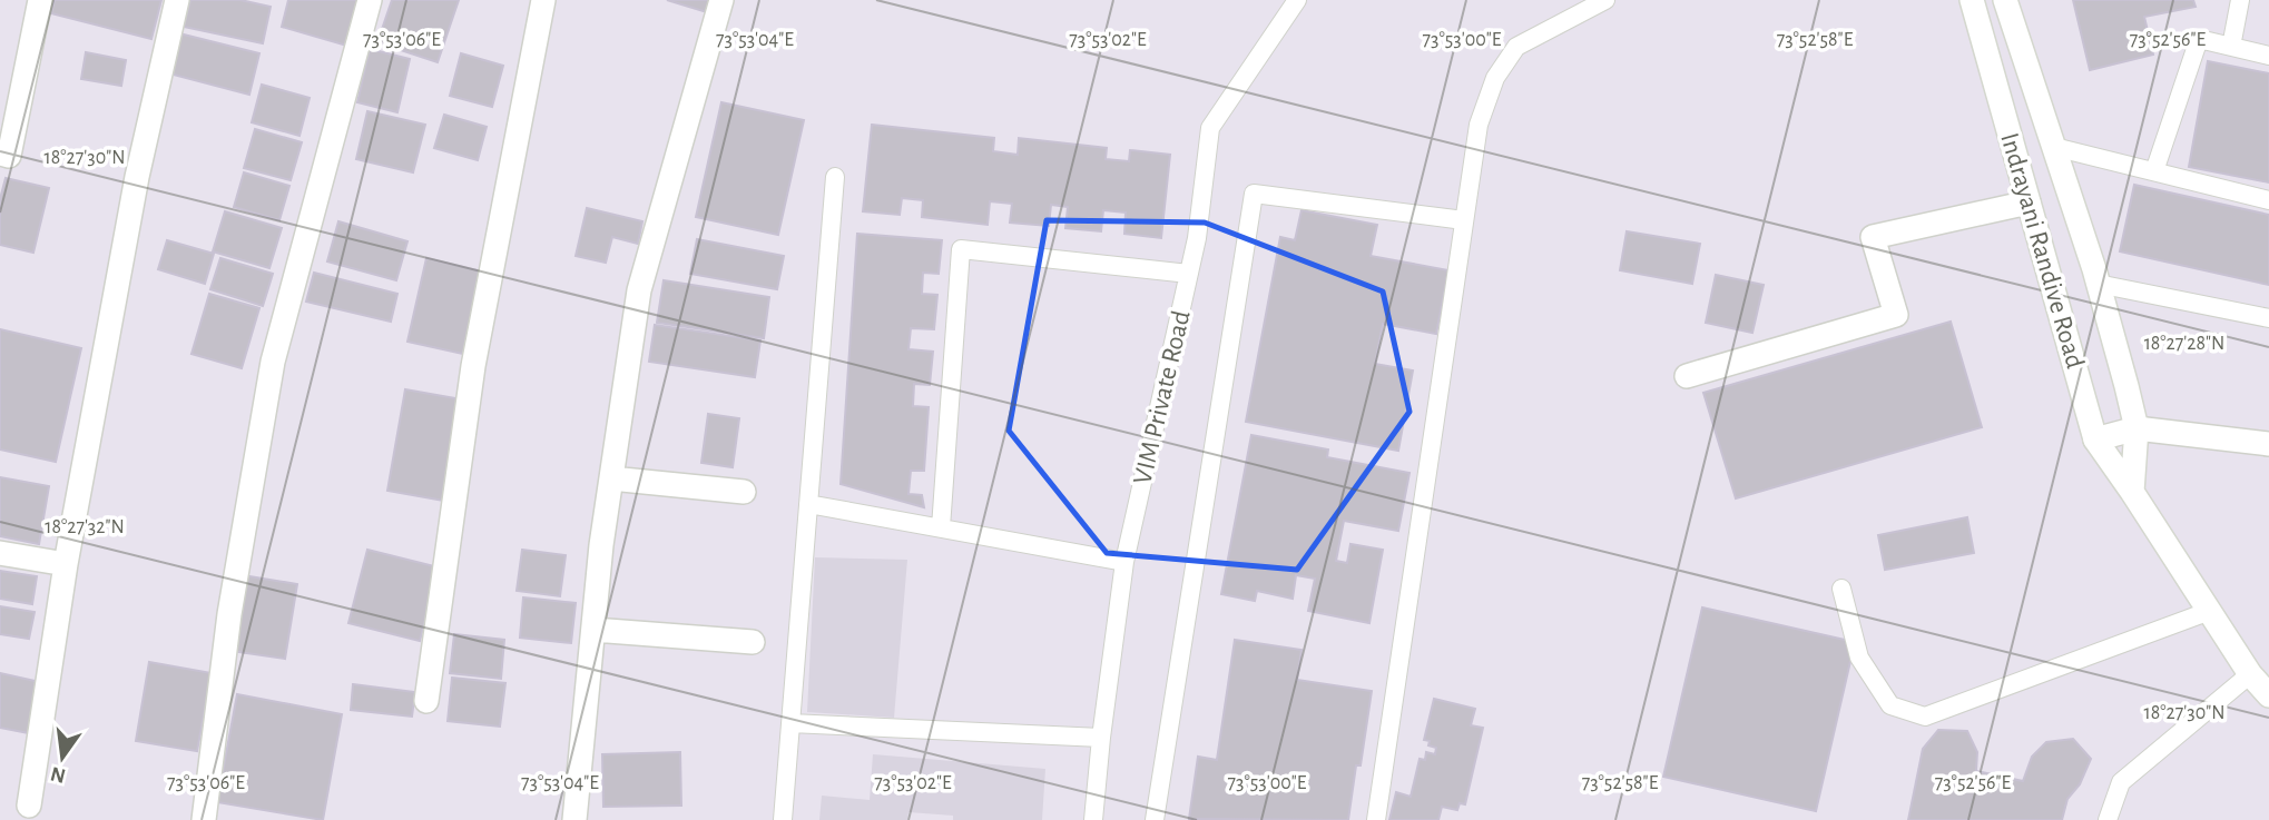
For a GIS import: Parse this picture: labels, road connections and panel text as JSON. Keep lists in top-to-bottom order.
{
  "streets": {
    "street": ["Indrayani Randive Road"],
    "lane": ["VIM Private Road"]
  },
  "north": "bottom",
  "coordinates": [
    "73°53'06\"E",
    "73°53'04\"E",
    "73°53'02\"E",
    "73°53'00\"E",
    "73°52'58\"E",
    "73°52'56\"E",
    "18°27'30\"N",
    "18°27'28\"N",
    "18°27'32\"N"
  ]
}
